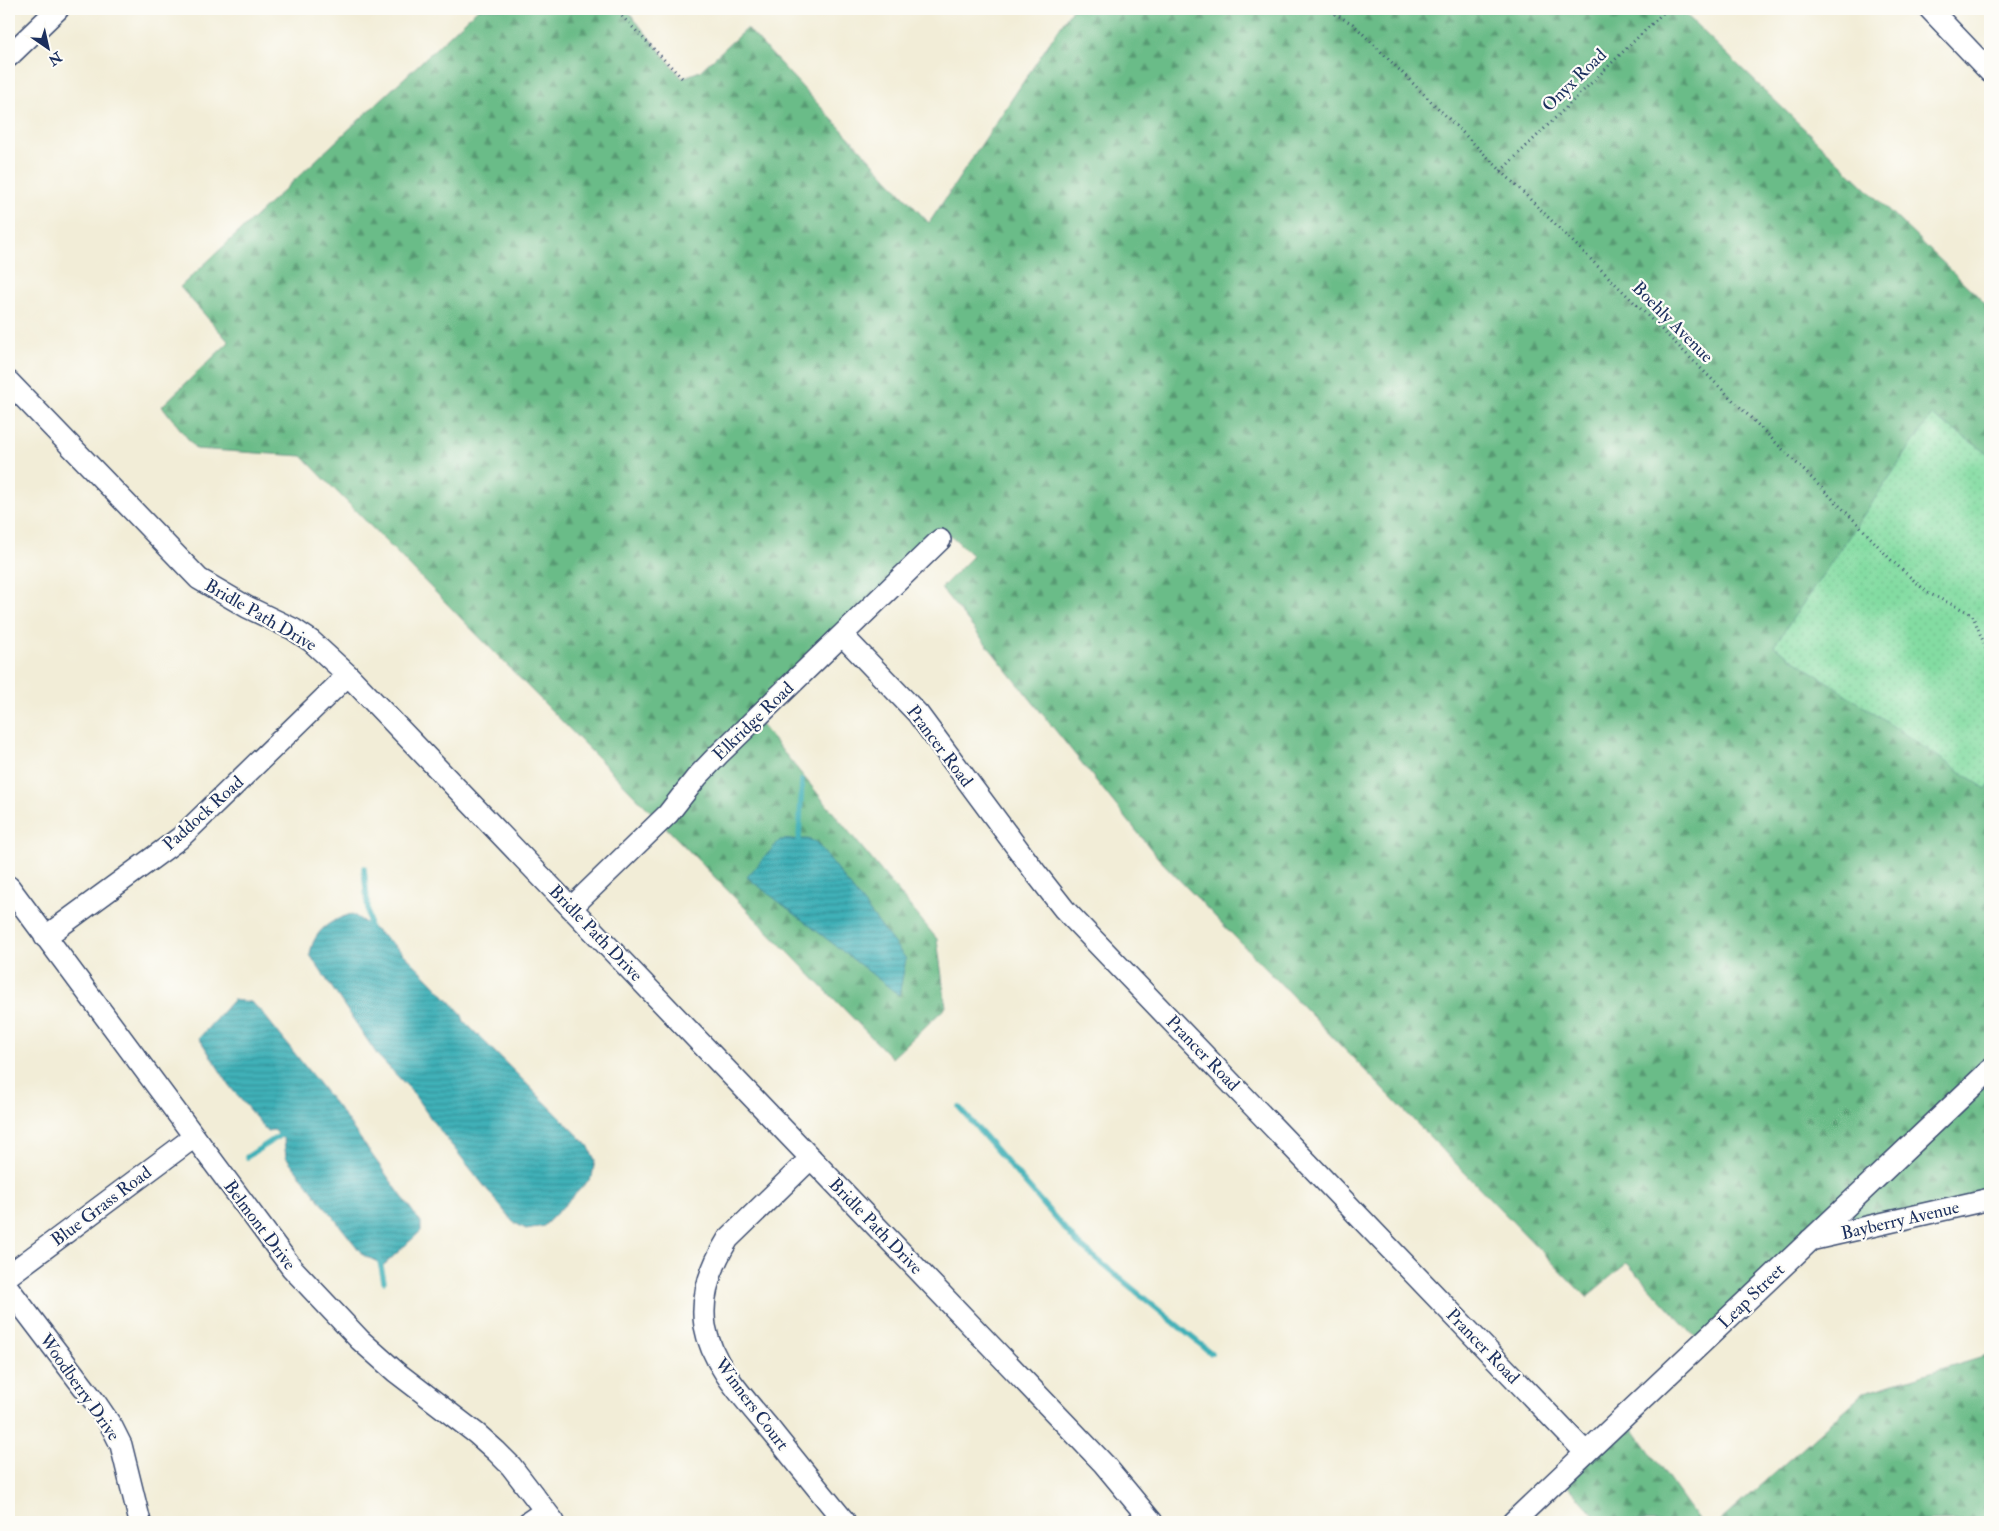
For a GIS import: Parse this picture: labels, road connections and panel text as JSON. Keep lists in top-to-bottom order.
{
  "streets": {
    "street": [
      "Bridle Path Drive",
      "Elkridge Road",
      "Prancer Road",
      "Paddock Road",
      "Blue Grass Road",
      "Bayberry Avenue",
      "Belmont Drive",
      "Leap Street",
      "Woodberry Drive",
      "Winners Court"
    ],
    "path": ["Onyx Road", "Boehly Avenue"]
  },
  "crossings": [
    ["Onyx Road", "Boehly Avenue"],
    ["Bridle Path Drive", "Elkridge Road"],
    ["Bridle Path Drive", "Paddock Road"],
    ["Bridle Path Drive", "Winners Court"],
    ["Elkridge Road", "Prancer Road"],
    ["Prancer Road", "Leap Street"],
    ["Paddock Road", "Belmont Drive"],
    ["Blue Grass Road", "Belmont Drive"],
    ["Bayberry Avenue", "Leap Street"]
  ],
  "north": "bottom right"
}
